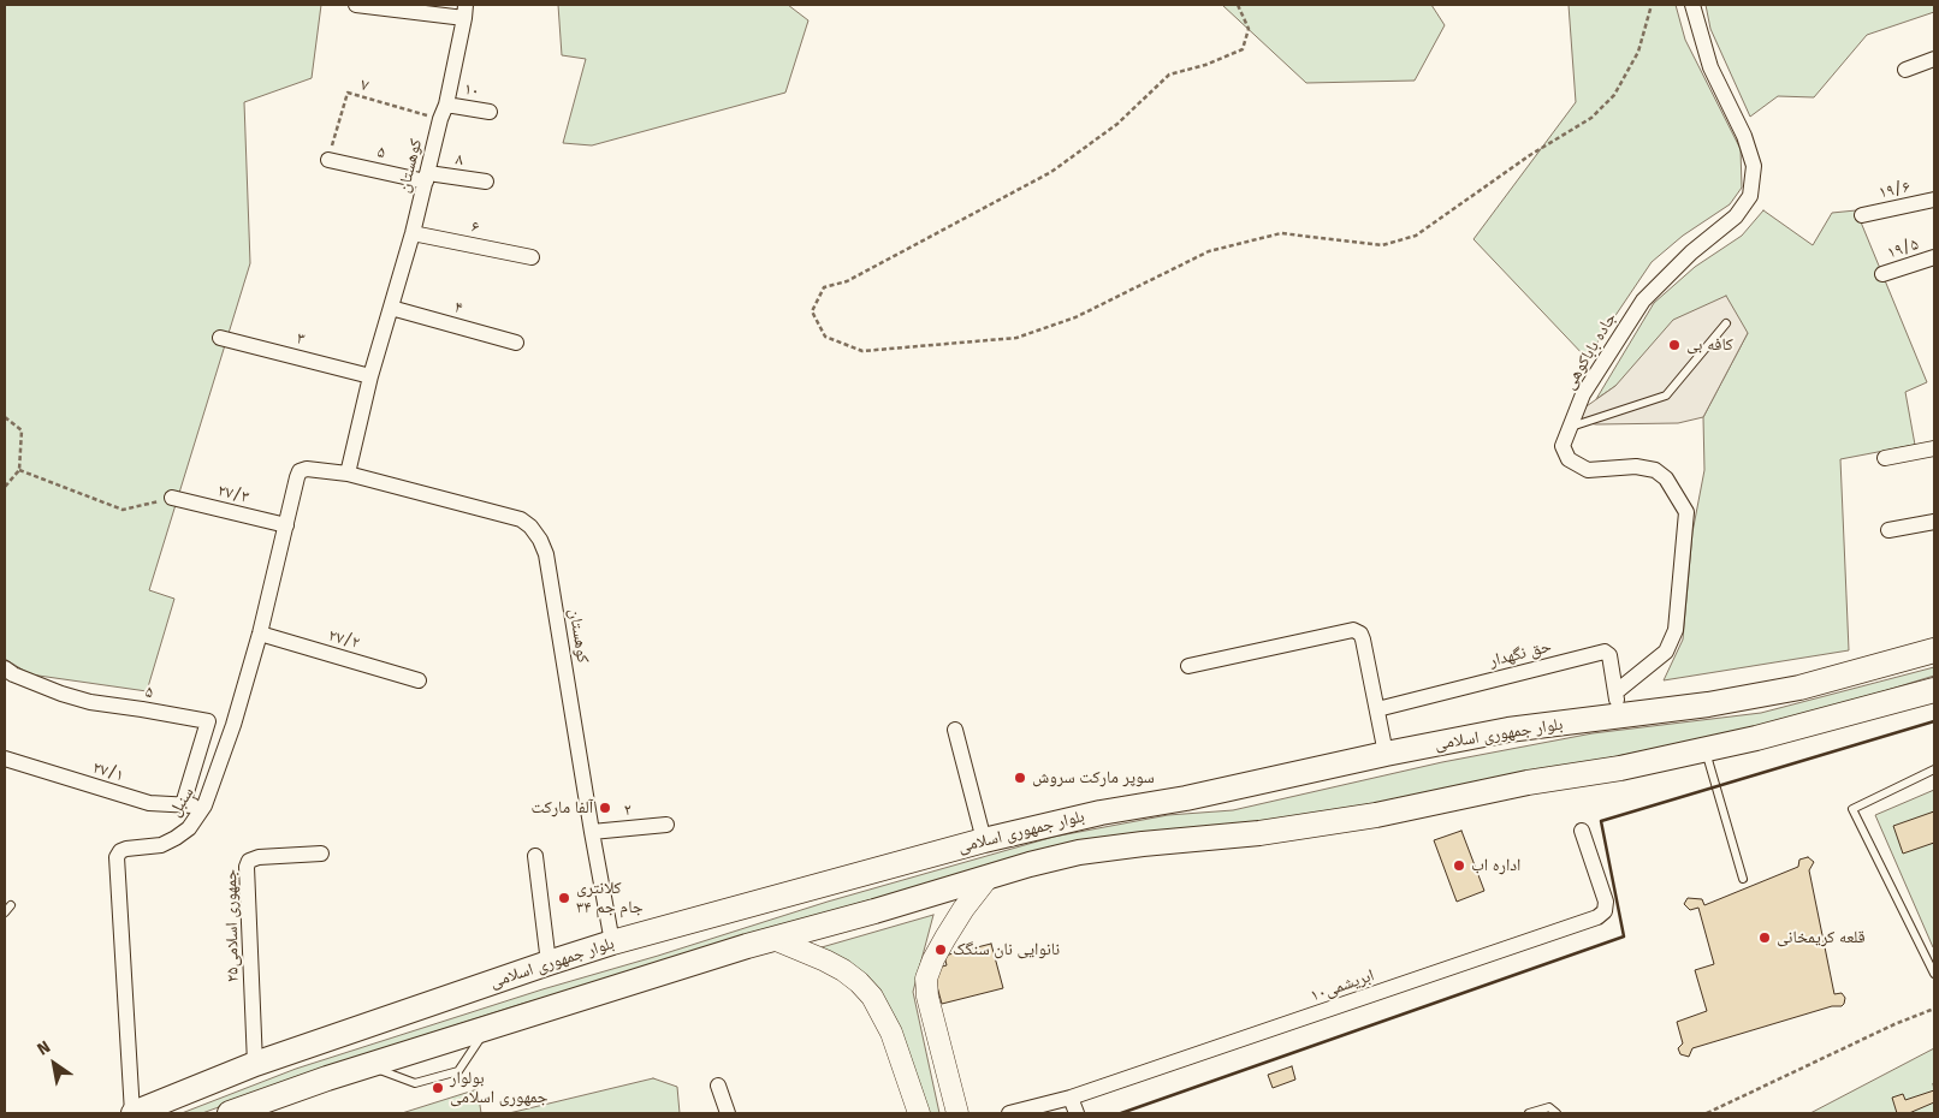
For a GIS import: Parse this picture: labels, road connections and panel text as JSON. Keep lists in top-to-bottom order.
{
  "streets": {
    "main road": ["بلوار جمهوری اسلامی"],
    "street": [
      "۱۰",
      "۵",
      "۸",
      "کوهستان",
      "۱۹/۶",
      "۶",
      "۱۹/۵",
      "۴",
      "۳",
      "جاده باباکوهی",
      "۲۷/۳",
      "۲۷/۲",
      "حق نگهدار",
      "۲۷/۱",
      "سنبل",
      "۲",
      "جمهوری اسلامی۲۵",
      "ابریشمی۱۰"
    ],
    "path": ["۷"]
  },
  "crossings": [
    ["۷", "۵"],
    ["۷", "کوهستان"],
    ["۱۰", "کوهستان"],
    ["۵", "۸"],
    ["۵", "کوهستان"],
    ["۵", "۲۷/۱"],
    ["۸", "کوهستان"],
    ["کوهستان", "۶"],
    ["کوهستان", "۴"],
    ["کوهستان", "۳"],
    ["کوهستان", "بلوار جمهوری اسلامی"],
    ["کوهستان", "سنبل"],
    ["کوهستان", "۲"],
    ["جاده باباکوهی", "حق نگهدار"],
    ["۲۷/۳", "سنبل"],
    ["۲۷/۲", "سنبل"],
    ["حق نگهدار", "بلوار جمهوری اسلامی"],
    ["بلوار جمهوری اسلامی", "سنبل"],
    ["بلوار جمهوری اسلامی", "جمهوری اسلامی۲۵"],
    ["۲۷/۱", "سنبل"]
  ],
  "places": [
    "کافه بی",
    "سوپر مارکت سروش",
    "آلفا مارکت",
    "اداره اب",
    "کلانتری ۳۴ جام جم",
    "قلعه کریمخانی",
    "نانوایی نان سنگک",
    "بولوار جمهوری اسلامی"
  ],
  "north": "top left"
}
